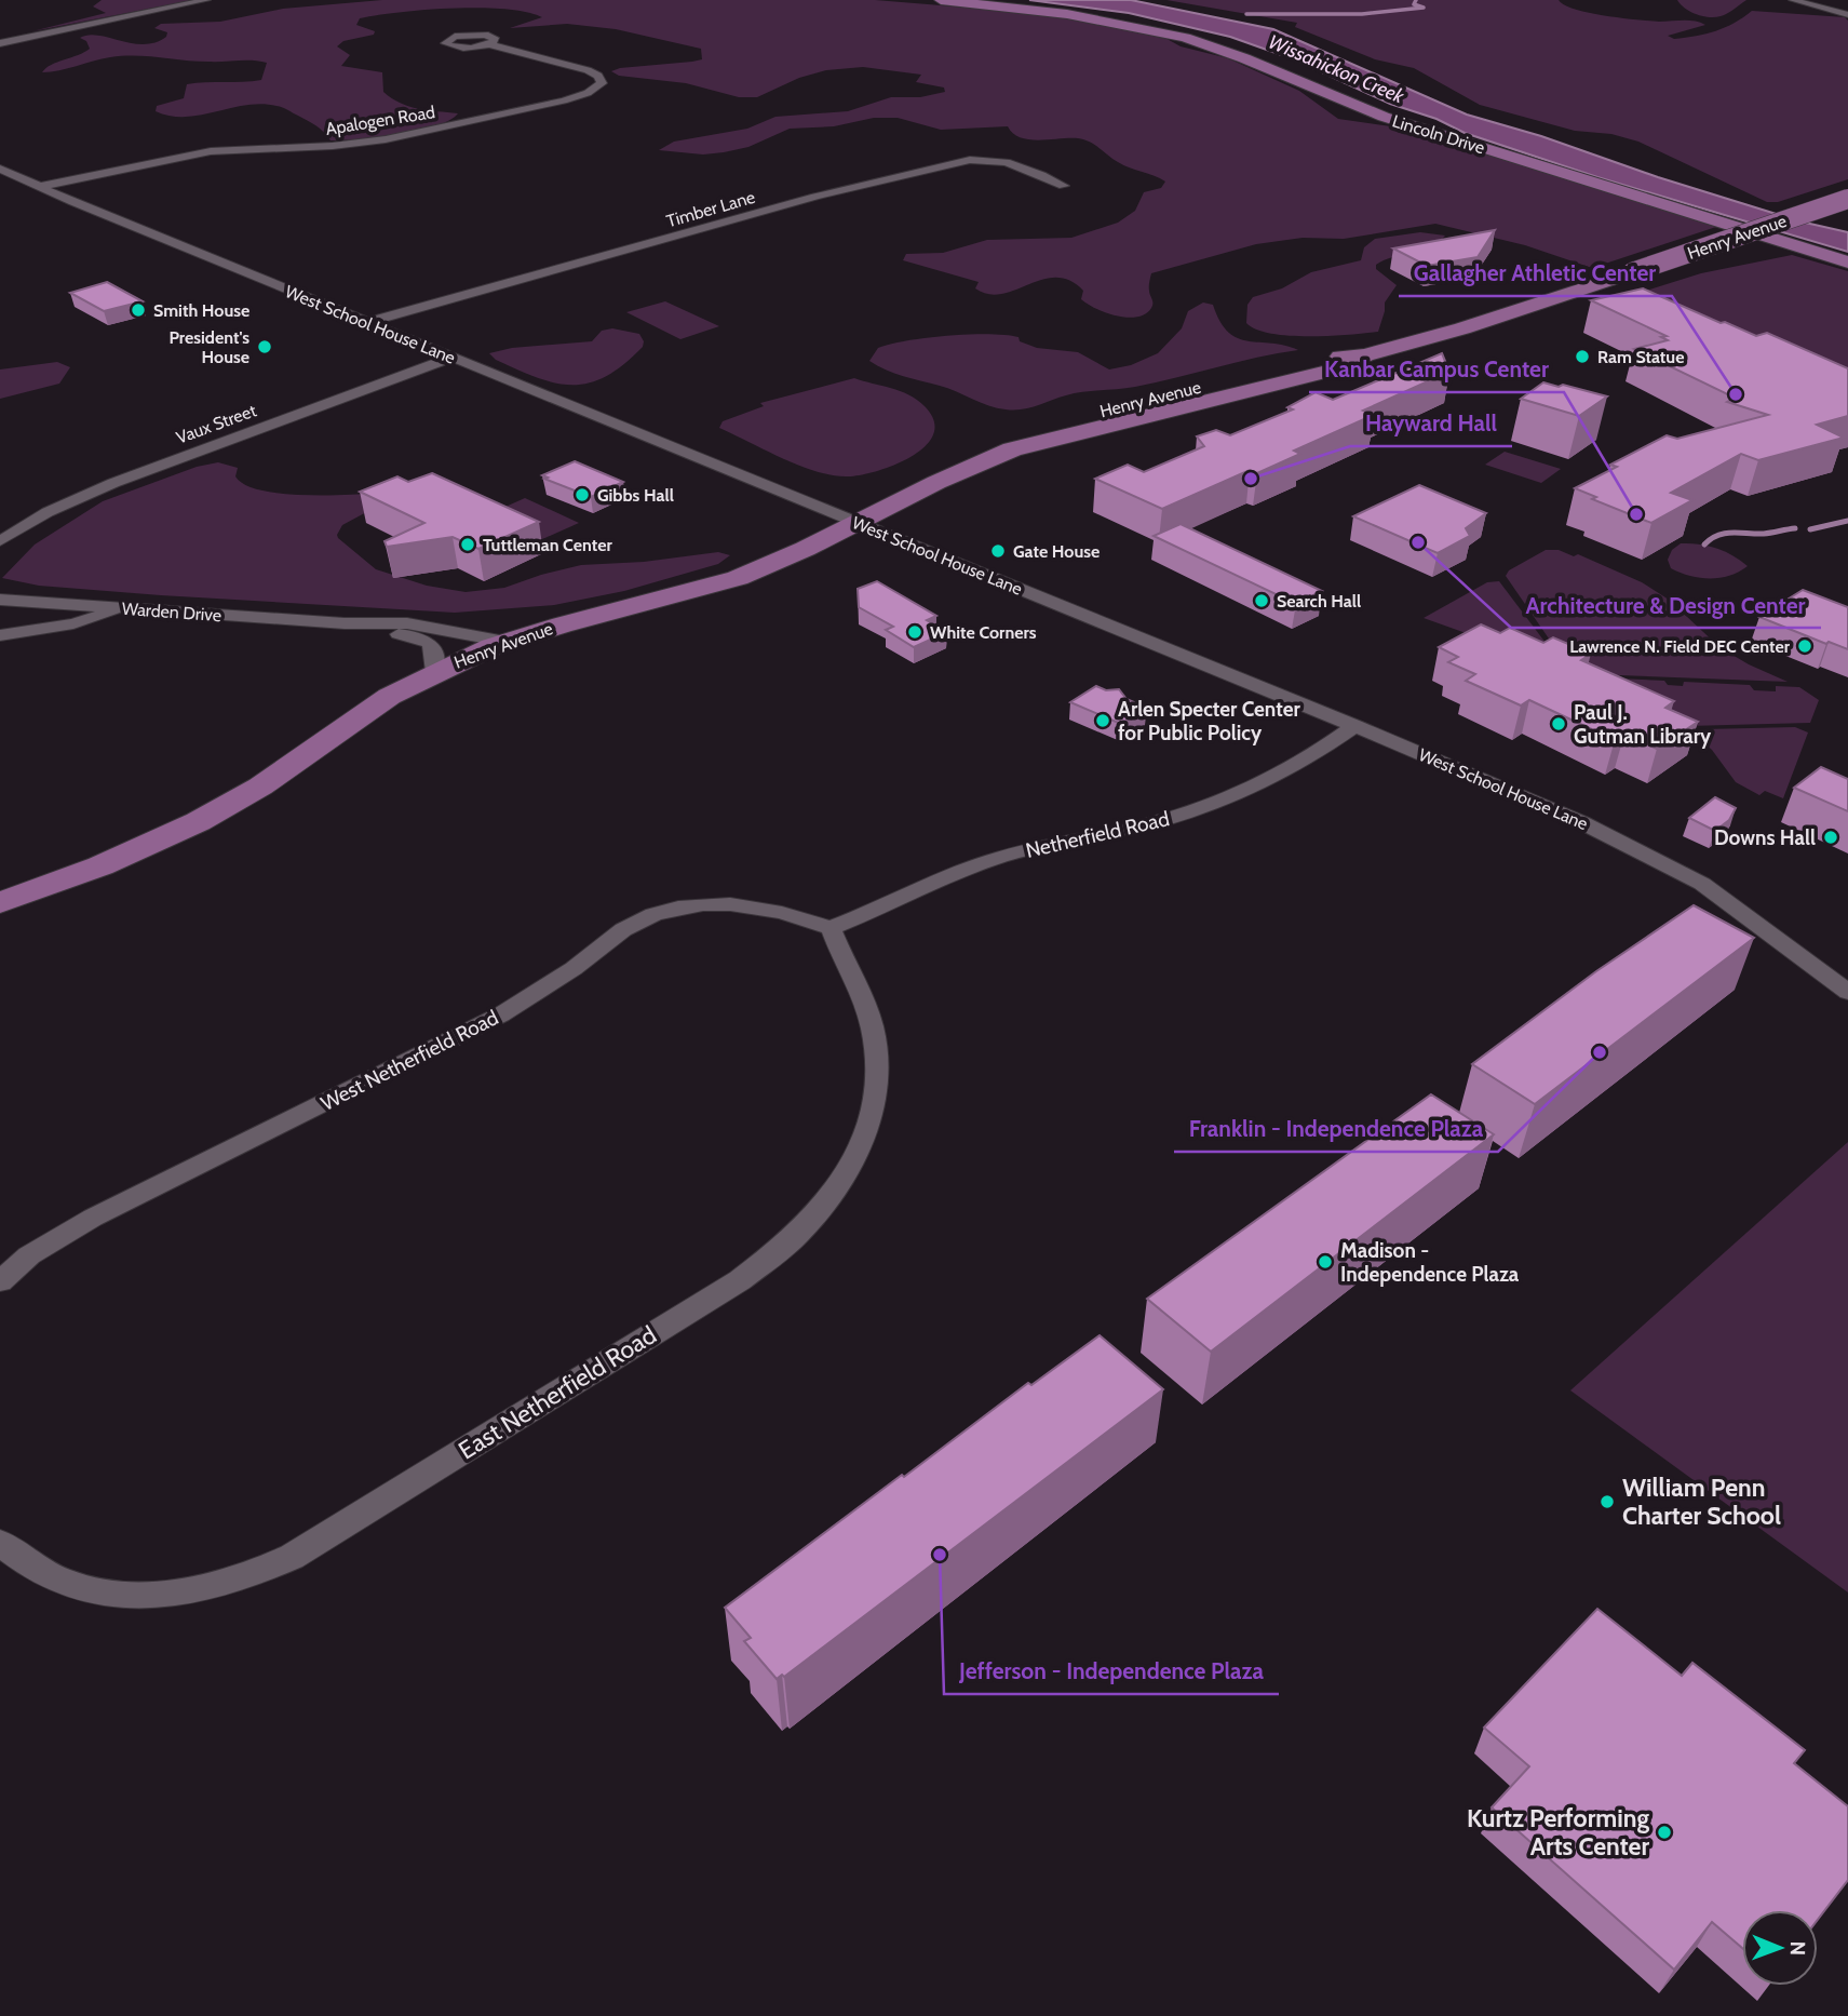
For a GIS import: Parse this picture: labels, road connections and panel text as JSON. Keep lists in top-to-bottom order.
{
  "streets": {
    "main road": ["Lincoln Drive", "Henry Avenue"],
    "street": [
      "Apalogen Road",
      "Timber Lane",
      "West School House Lane",
      "Vaux Street",
      "Warden Drive",
      "Netherfield Road",
      "West Netherfield Road",
      "East Netherfield Road"
    ]
  },
  "crossings": [
    ["Apalogen Road", "West School House Lane"],
    ["Timber Lane", "West School House Lane"],
    ["Henry Avenue", "West School House Lane"],
    ["Henry Avenue", "Warden Drive"],
    ["West School House Lane", "Vaux Street"],
    ["West School House Lane", "Netherfield Road"],
    ["Netherfield Road", "West Netherfield Road"],
    ["Netherfield Road", "East Netherfield Road"],
    ["West Netherfield Road", "East Netherfield Road"]
  ],
  "water": ["Wissahickon Creek"],
  "places": [
    "Smith House",
    "President's House",
    "Ram Statue",
    "Gallagher Athletic Center",
    "Hayward Hall",
    "Gibbs Hall",
    "Kanbar Campus Center",
    "Architecture & Design Center",
    "Tuttleman Center",
    "Gate House",
    "Search Hall",
    "White Corners",
    "Lawrence N. Field DEC Center",
    "Arlen Specter Center for Public Policy",
    "Paul J. Gutman Library",
    "Downs Hall",
    "Franklin - Independence Plaza",
    "Madison - Independence Plaza",
    "William Penn Charter School",
    "Jefferson - Independence Plaza",
    "Kurtz Performing Arts Center"
  ],
  "north": "right"
}
